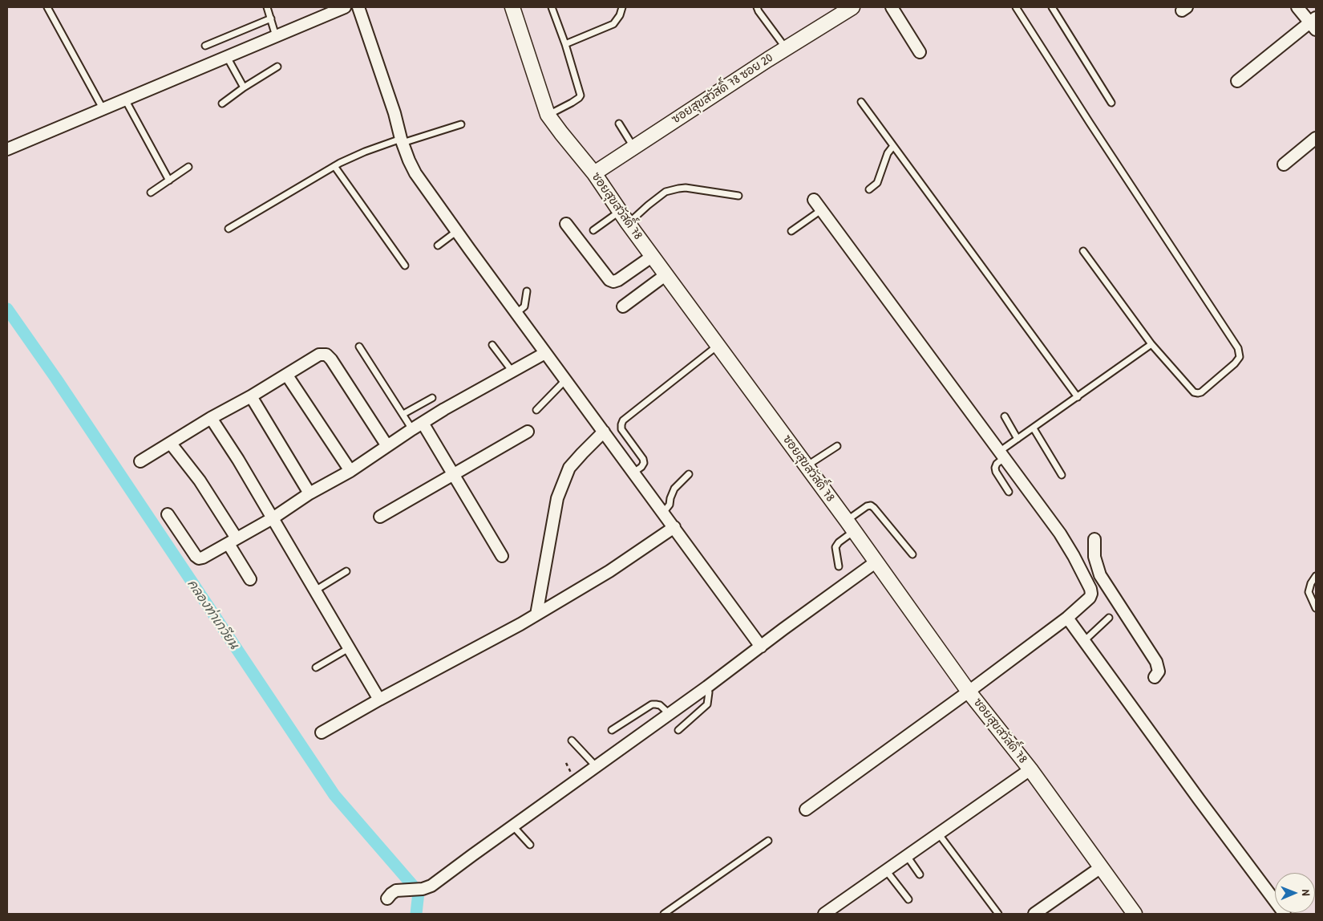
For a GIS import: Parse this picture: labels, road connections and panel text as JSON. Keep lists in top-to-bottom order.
{
  "streets": {
    "street": ["ซอยสุขสวัสดิ์ 78 ซอย 20", "ซอยสุขสวัสดิ์ 78"]
  },
  "crossings": [
    ["ซอยสุขสวัสดิ์ 78 ซอย 20", "ซอยสุขสวัสดิ์ 78"]
  ],
  "water": ["คลองท่าเกวียน"],
  "north": "right"
}
